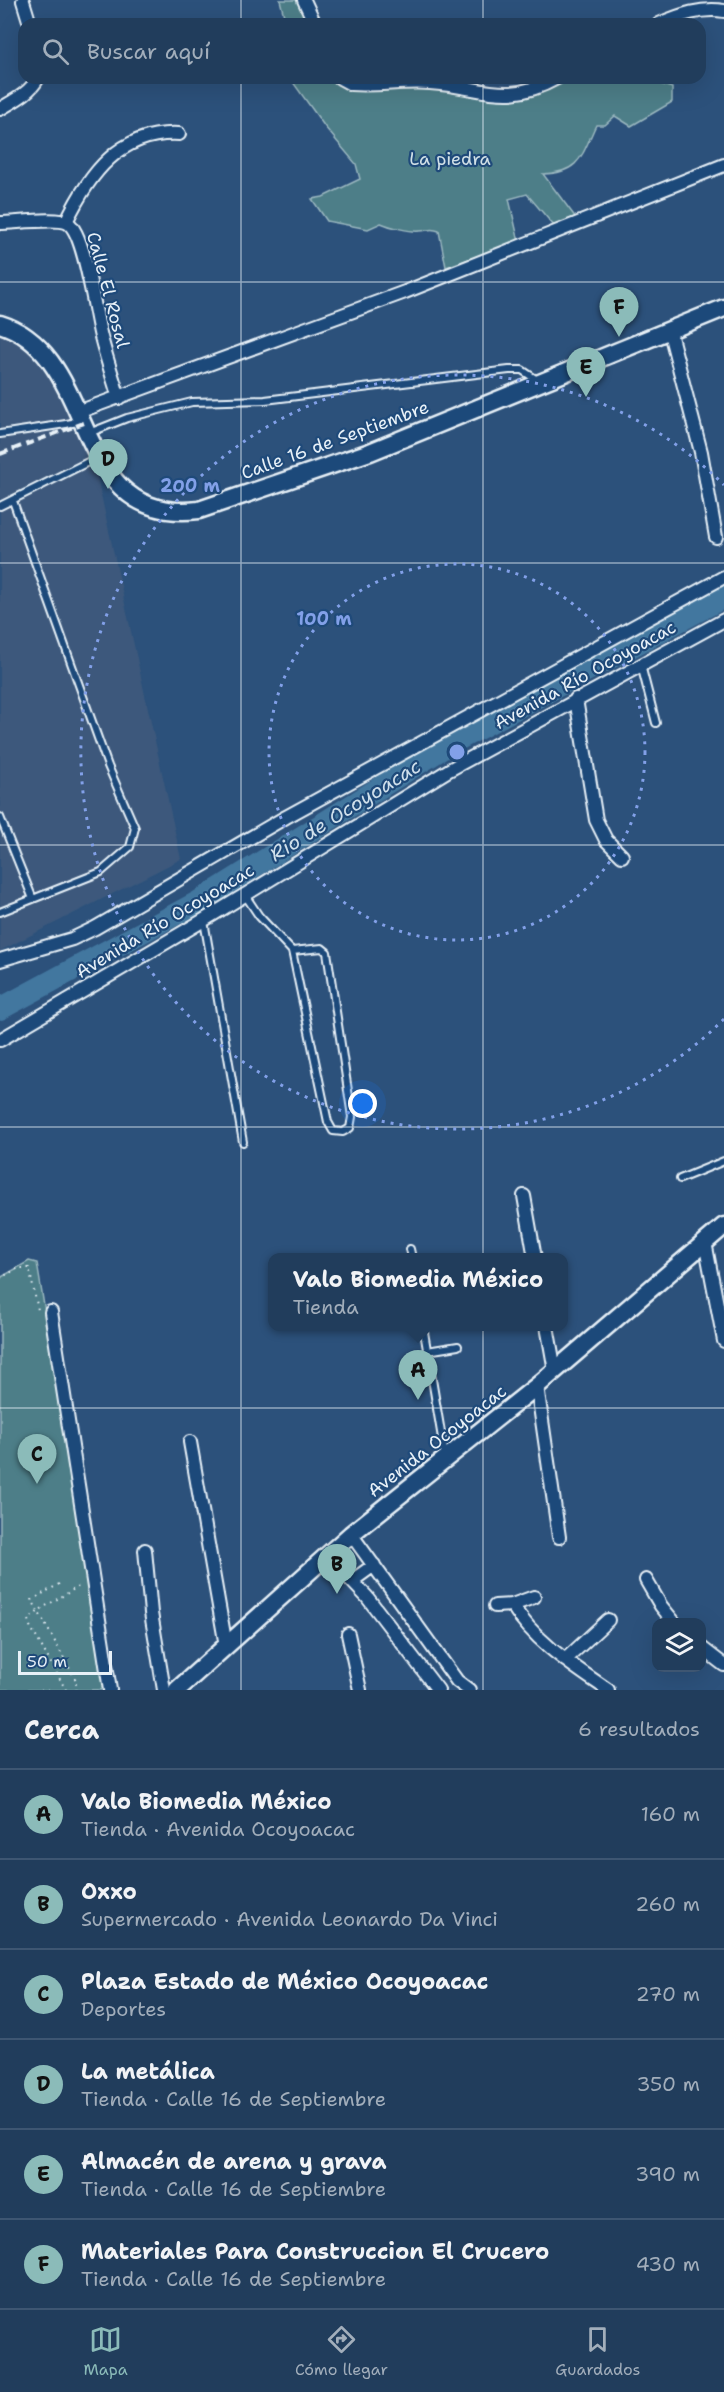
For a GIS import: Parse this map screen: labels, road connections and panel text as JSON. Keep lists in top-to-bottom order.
{
  "streets": {
    "main road": ["Calle 16 de Septiembre", "Avenida Ocoyoacac"],
    "street": ["Calle El Rosal", "Avenida Río Ocoyoacac"]
  },
  "water": ["Rio de Ocoyoacac"],
  "parks": ["La piedra"],
  "scale_bar": "50 m",
  "page": {
    "search": "Buscar aquí",
    "pins": [
      "F",
      "E",
      "D",
      "A",
      "C",
      "B"
    ],
    "popup": ["Valo Biomedia México", "Tienda"],
    "scale": "50 m",
    "heading": ["Cerca", "6 resultados"],
    "list": [
      {
        "mark": "A",
        "name": "Valo Biomedia México",
        "note": "Tienda · Avenida Ocoyoacac",
        "value": "160 m"
      },
      {
        "mark": "B",
        "name": "Oxxo",
        "note": "Supermercado · Avenida Leonardo Da Vinci",
        "value": "260 m"
      },
      {
        "mark": "C",
        "name": "Plaza Estado de México Ocoyoacac",
        "note": "Deportes",
        "value": "270 m"
      },
      {
        "mark": "D",
        "name": "La metálica",
        "note": "Tienda · Calle 16 de Septiembre",
        "value": "350 m"
      },
      {
        "mark": "E",
        "name": "Almacén de arena y grava",
        "note": "Tienda · Calle 16 de Septiembre",
        "value": "390 m"
      },
      {
        "mark": "F",
        "name": "Materiales Para Construccion El Crucero",
        "note": "Tienda · Calle 16 de Septiembre",
        "value": "430 m"
      }
    ],
    "nav": ["Mapa", "Cómo llegar", "Guardados"]
  },
  "rings": ["200 m", "100 m"]
}
